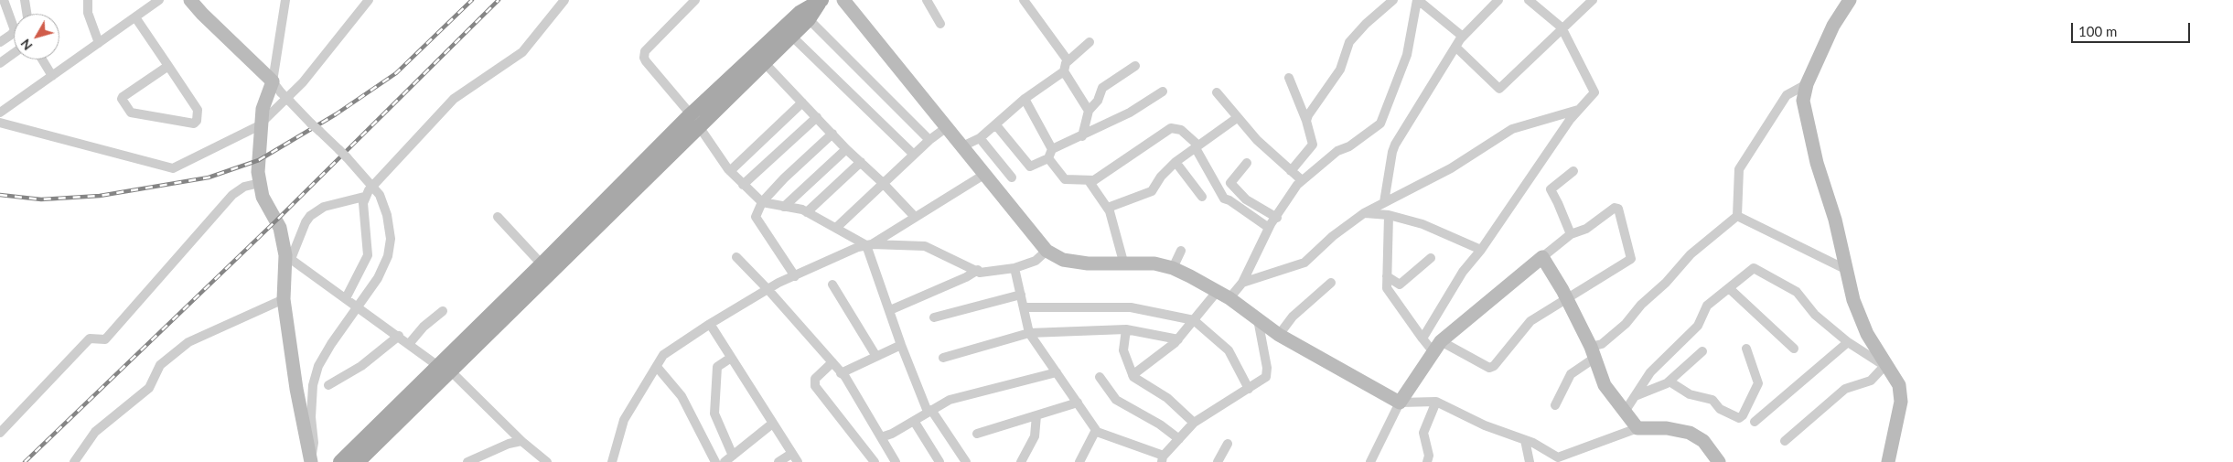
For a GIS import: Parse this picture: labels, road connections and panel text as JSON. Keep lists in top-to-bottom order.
{
  "scale_bar": "100 m",
  "north": "bottom left"
}
